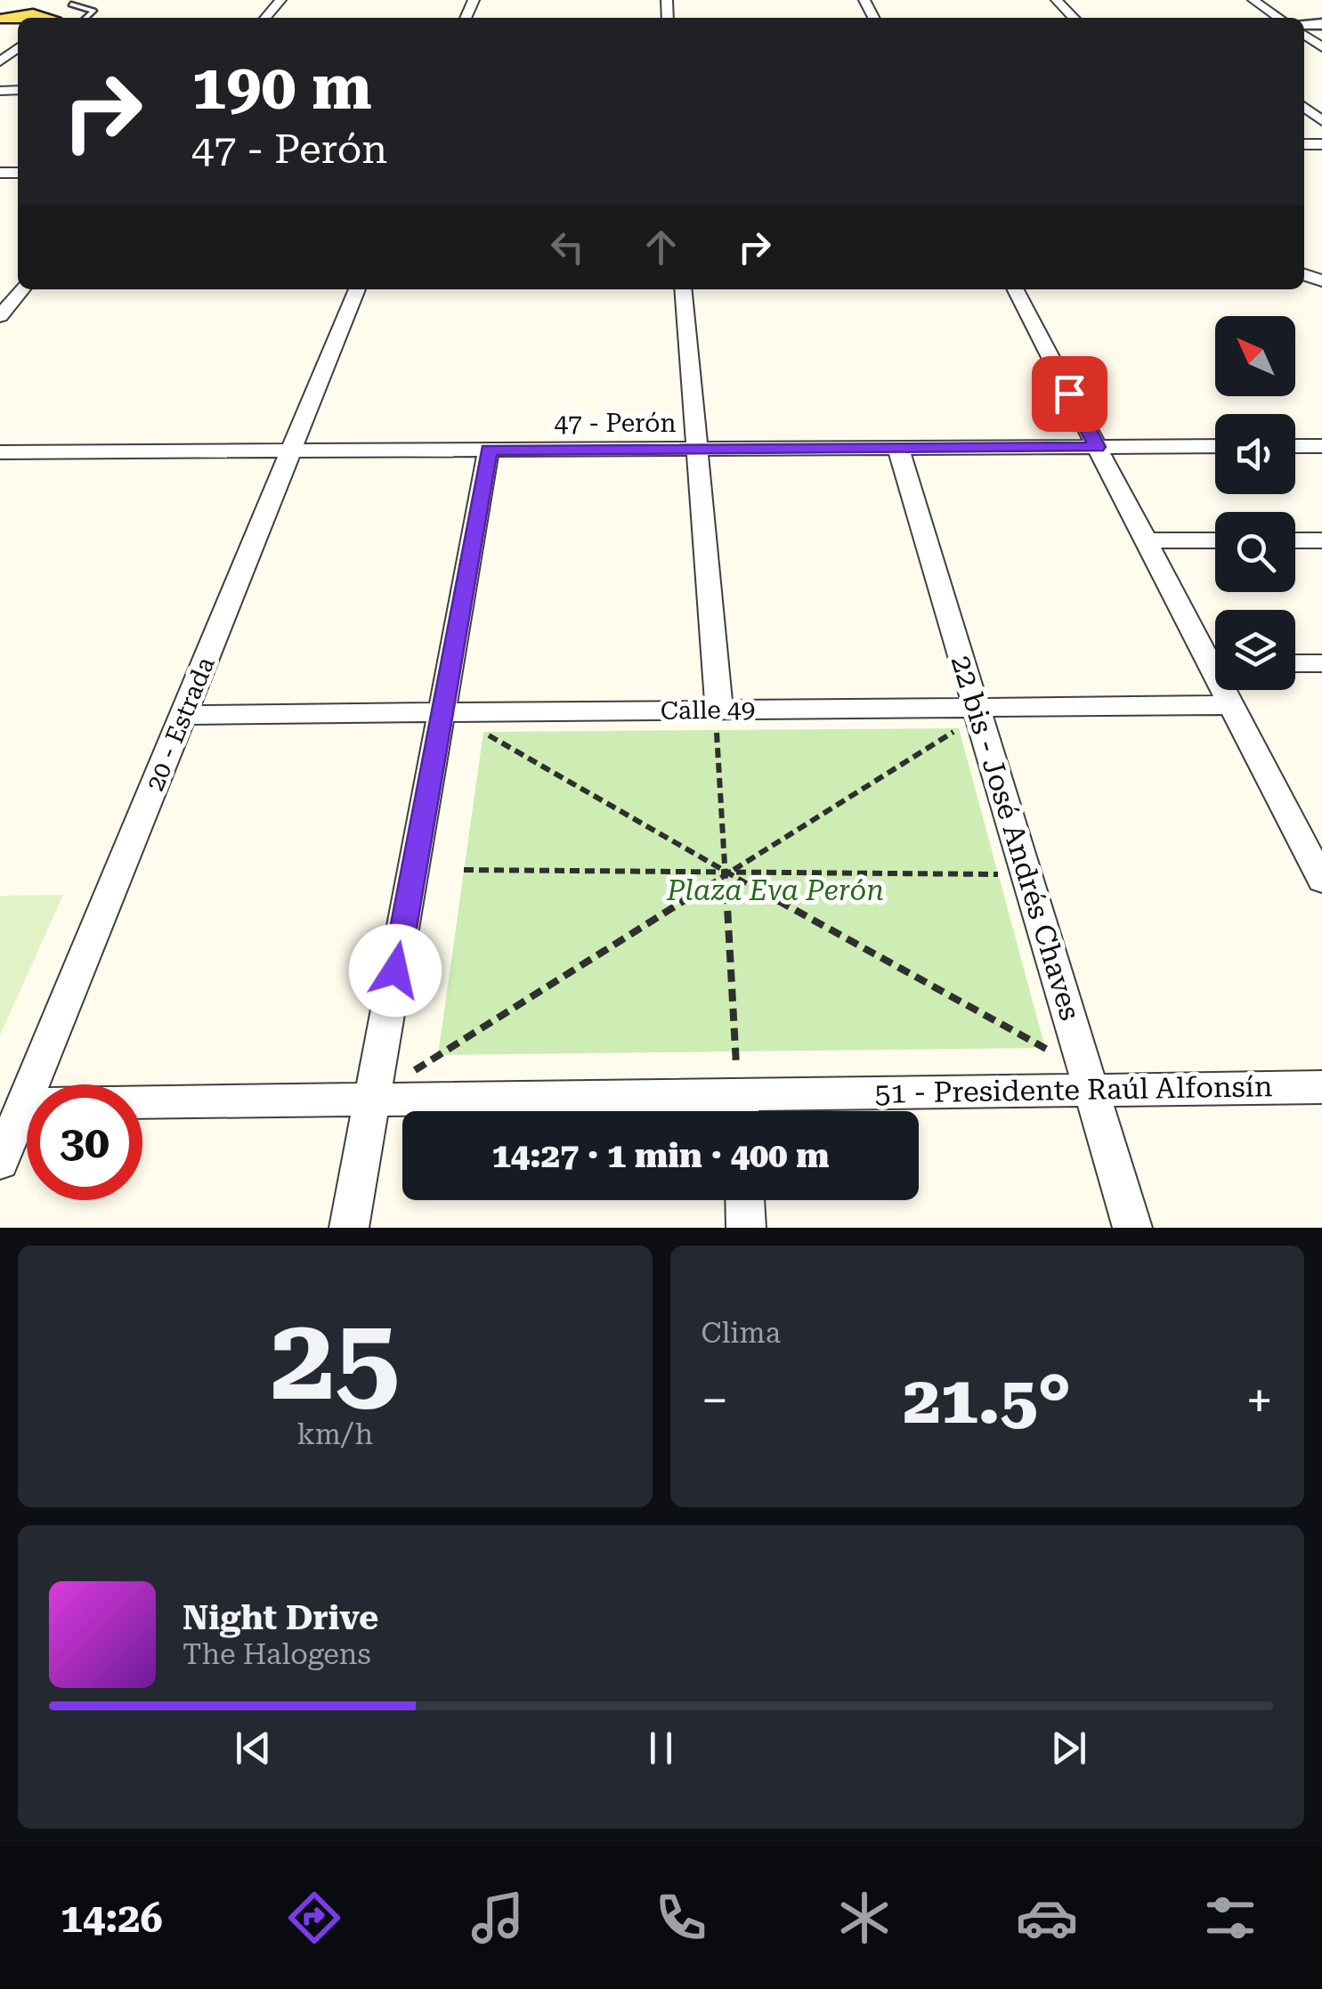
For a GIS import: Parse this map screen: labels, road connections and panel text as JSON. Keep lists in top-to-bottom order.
{
  "streets": {
    "street": [
      "47 - Perón",
      "Calle 49",
      "20 - Estrada",
      "22 bis - José Andrés Chaves",
      "51 - Presidente Raúl Alfonsín"
    ]
  },
  "crossings": [
    ["47 - Perón", "20 - Estrada"],
    ["47 - Perón", "22 bis - José Andrés Chaves"],
    ["Calle 49", "20 - Estrada"],
    ["Calle 49", "22 bis - José Andrés Chaves"],
    ["20 - Estrada", "51 - Presidente Raúl Alfonsín"],
    ["22 bis - José Andrés Chaves", "51 - Presidente Raúl Alfonsín"]
  ],
  "parks": ["Plaza Eva Perón"],
  "north": "top left",
  "page": {
    "turn": ["190 m", "47 - Perón"],
    "limit": "30",
    "trip": "14:27 · 1 min · 400 m",
    "tile": [
      ["25", "km/h"],
      "Clima"
    ],
    "heat": ["−", "21.5°", "+"],
    "song": ["Night Drive", "The Halogens"],
    "tabs": "14:26"
  }
}
